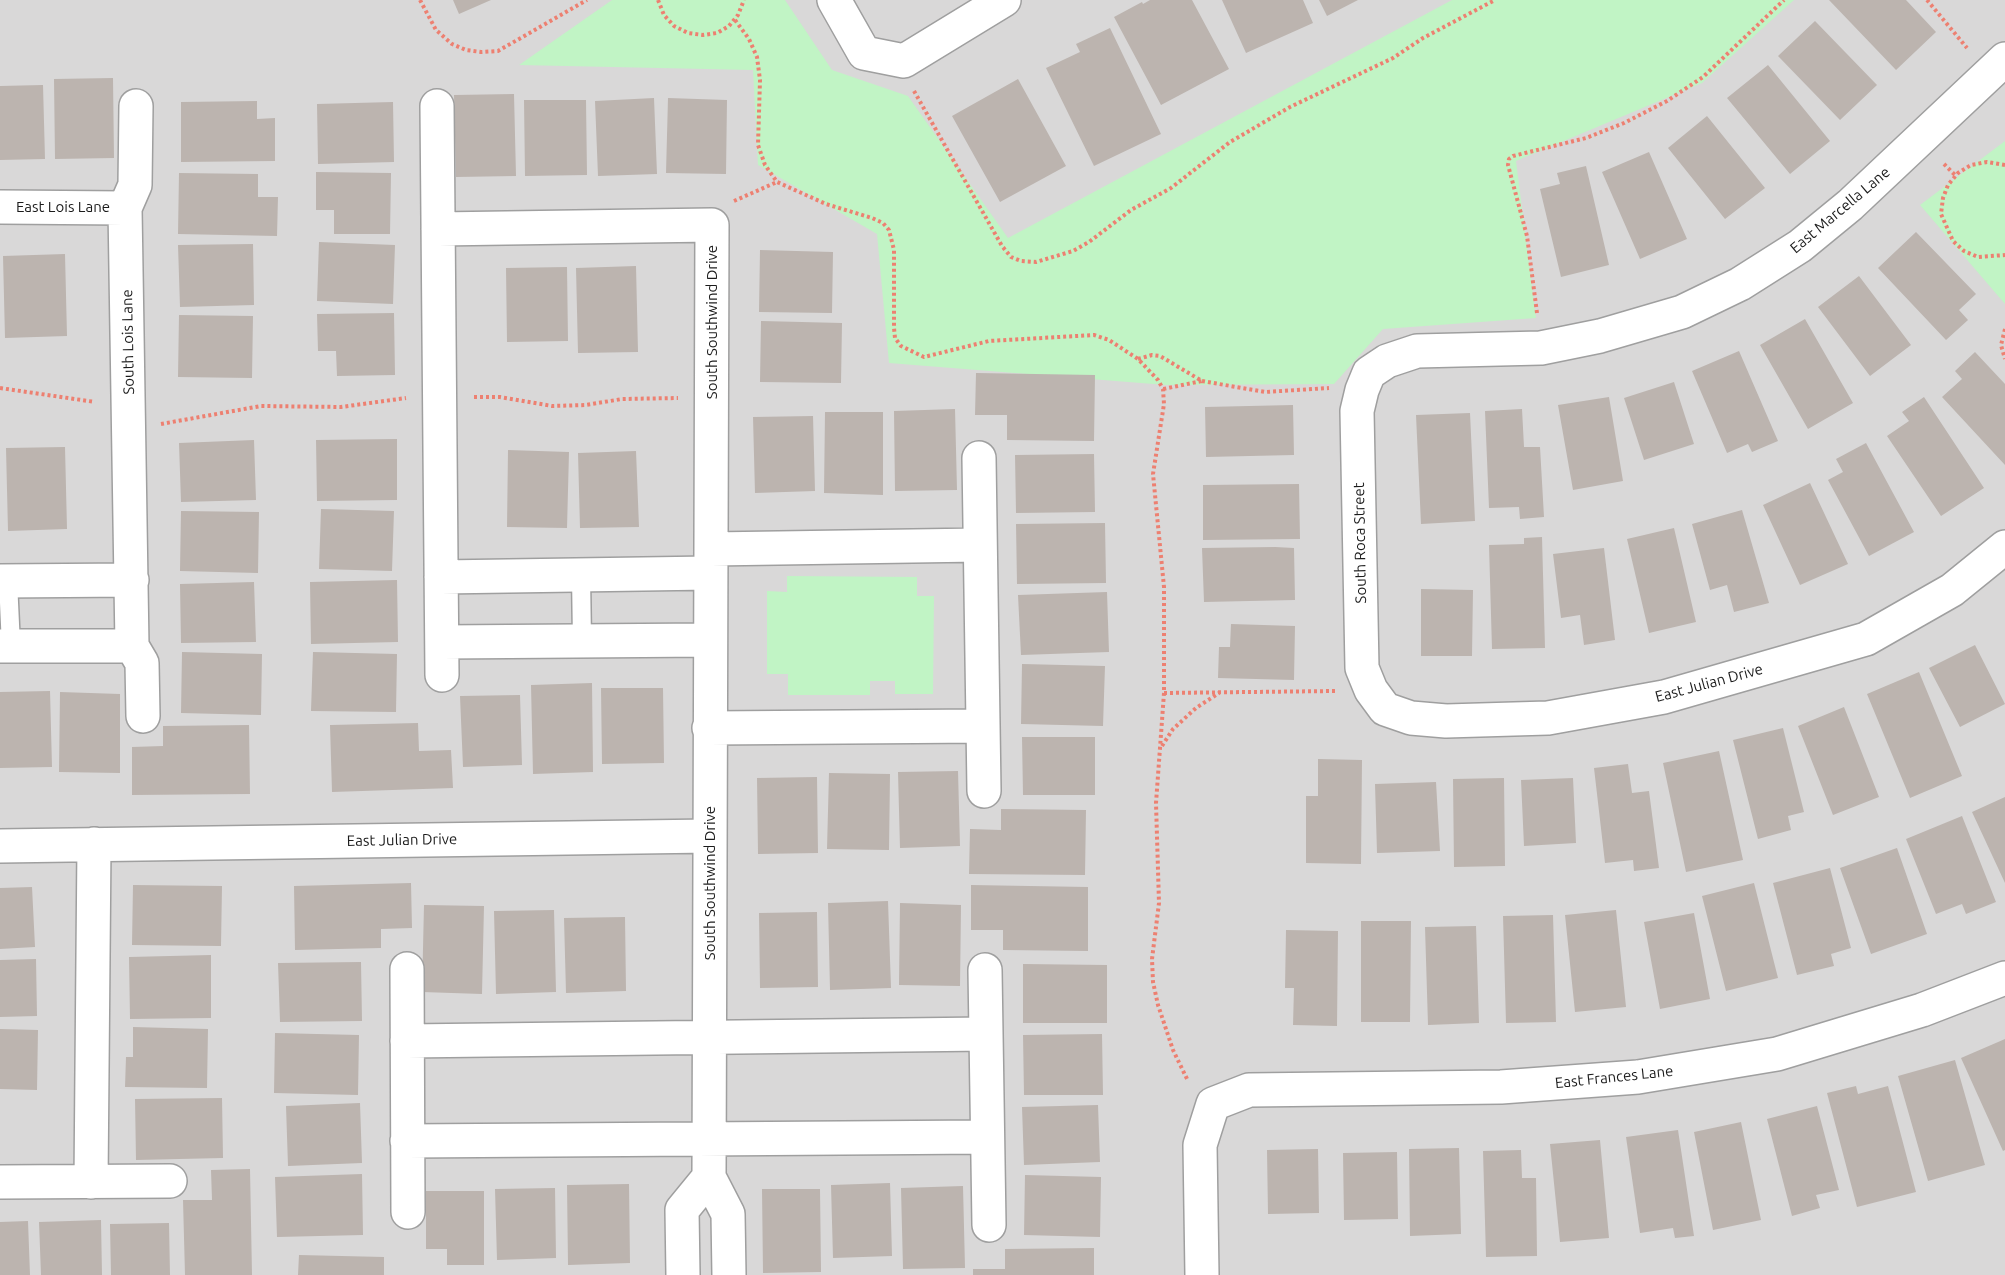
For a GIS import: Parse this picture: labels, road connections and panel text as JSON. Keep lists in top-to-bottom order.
{
  "streets": {
    "street": [
      "East Lois Lane",
      "East Marcella Lane",
      "South Southwind Drive",
      "South Lois Lane",
      "South Roca Street",
      "East Julian Drive",
      "East Frances Lane"
    ]
  },
  "crossings": [
    ["East Lois Lane", "South Lois Lane"],
    ["East Marcella Lane", "South Roca Street"],
    ["South Southwind Drive", "East Julian Drive"],
    ["South Roca Street", "East Julian Drive"]
  ]
}
